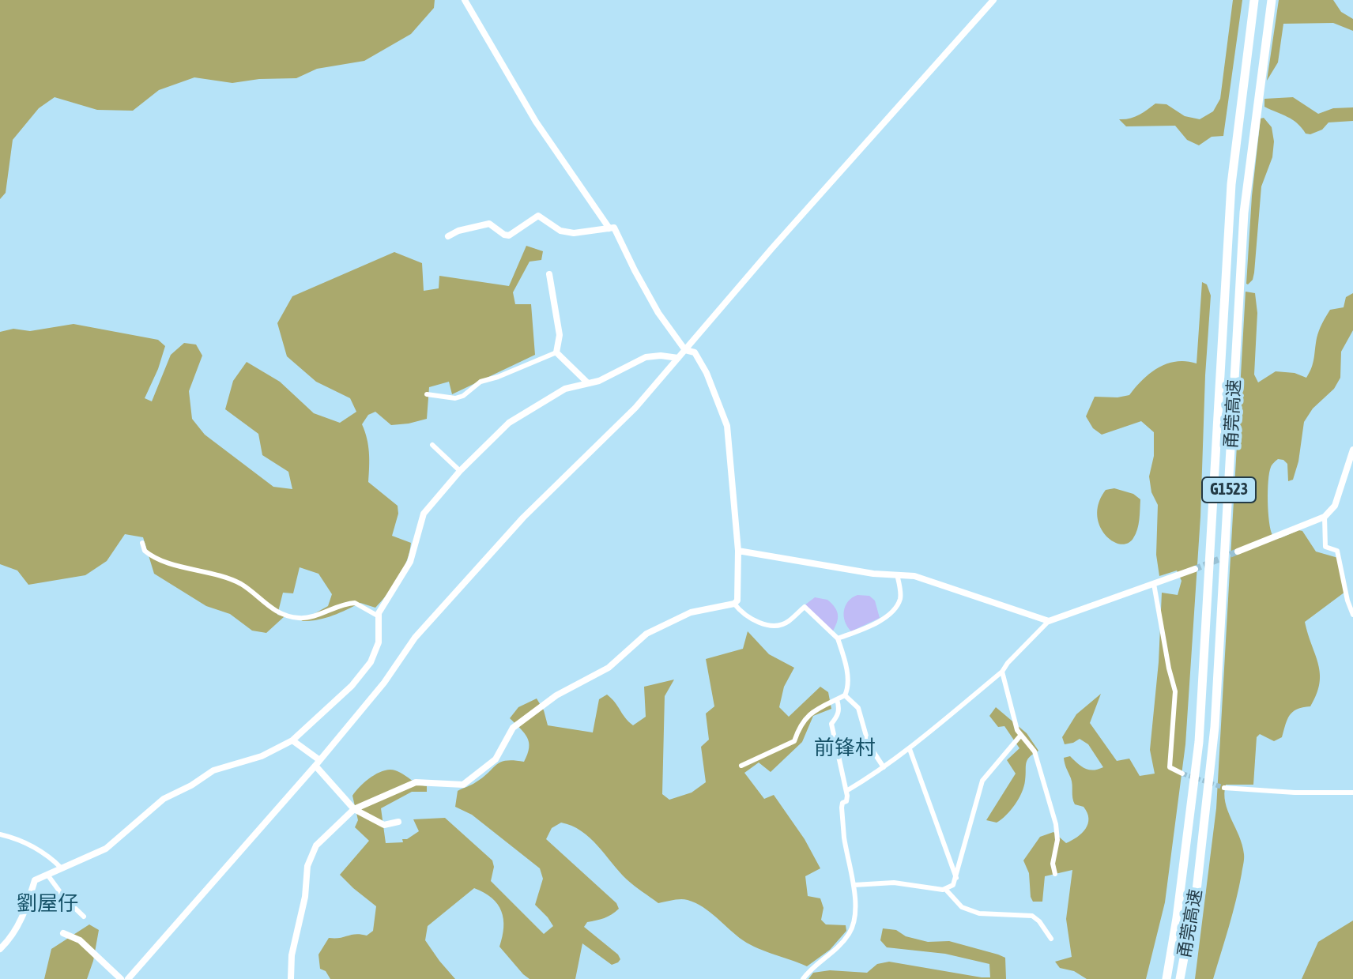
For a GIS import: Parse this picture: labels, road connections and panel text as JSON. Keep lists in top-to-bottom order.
{
  "streets": {
    "highway": ["甬莞高速", "G1523"]
  },
  "districts": ["前锋村", "劉屋仔"]
}
